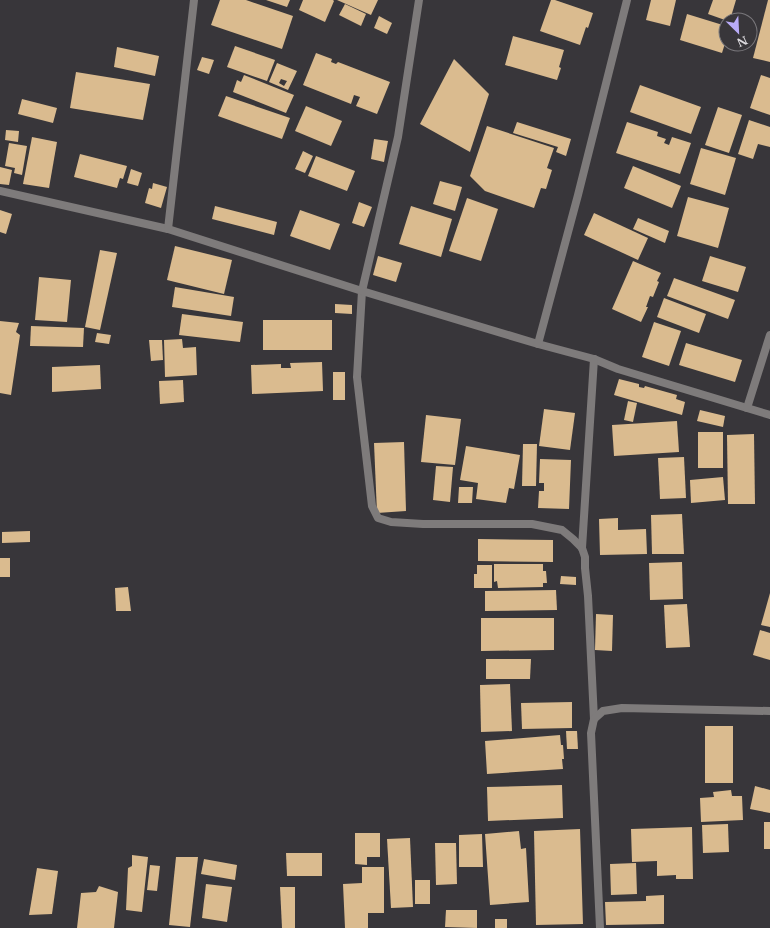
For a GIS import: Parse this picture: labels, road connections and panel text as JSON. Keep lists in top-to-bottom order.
{
  "north": "bottom right"
}
